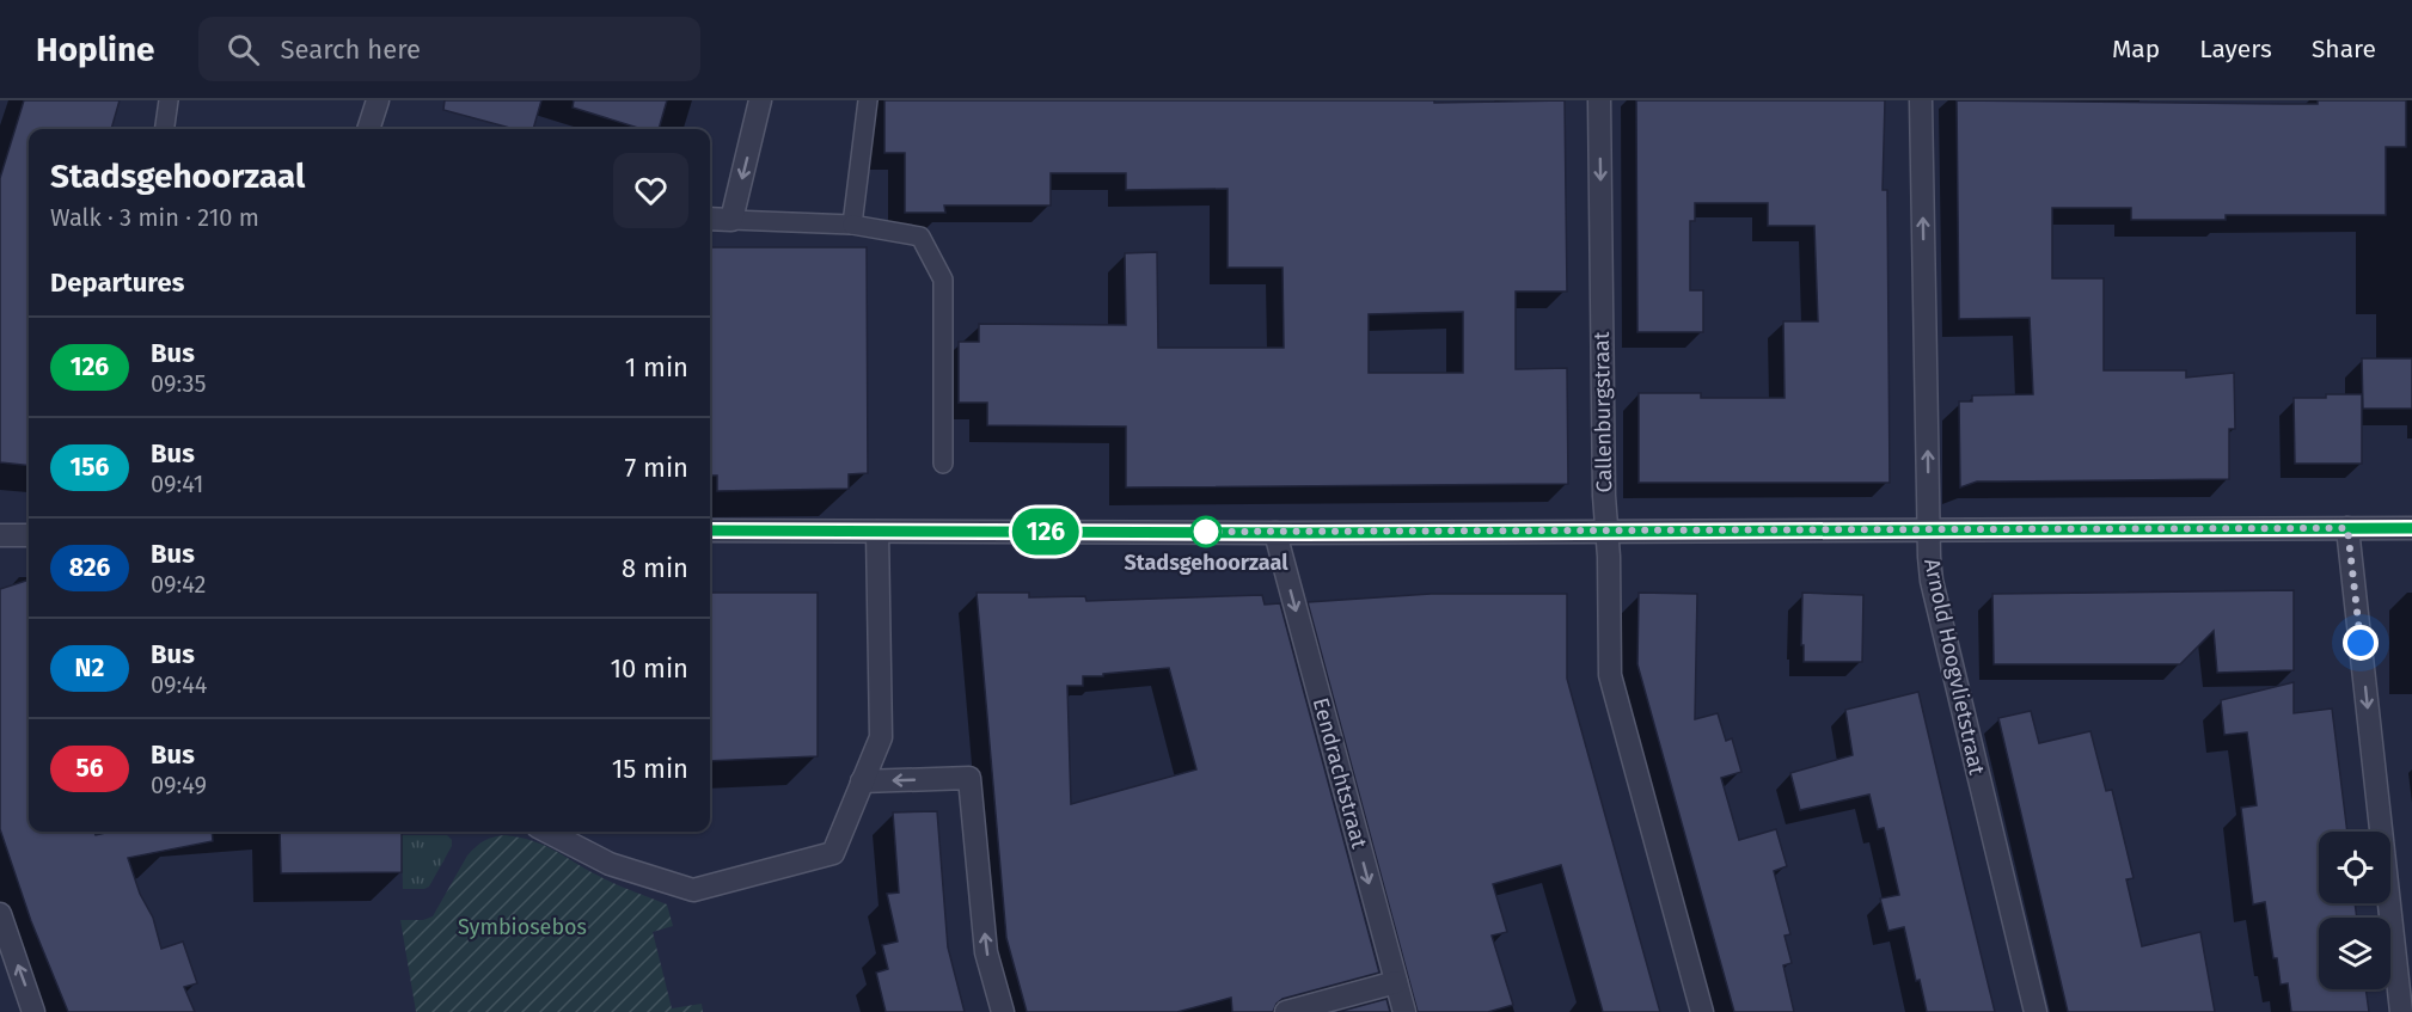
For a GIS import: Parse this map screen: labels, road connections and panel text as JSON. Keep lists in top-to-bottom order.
{
  "streets": {
    "street": ["Callenburgstraat", "Arnold Hoogvlietstraat", "Eendrachtstraat"]
  },
  "one_way": ["Callenburgstraat", "Arnold Hoogvlietstraat", "Eendrachtstraat"],
  "parks": ["Symbiosebos"],
  "places": ["Stadsgehoorzaal"],
  "lines": ["bus line 126"],
  "page": {
    "header": "Hopline",
    "search": "Search here",
    "nav": ["Map", "Layers", "Share"],
    "on_map": "126",
    "heading": [
      ["Stadsgehoorzaal", "Walk · 3 min · 210 m"],
      "Departures"
    ],
    "list": [
      {
        "mark": "126",
        "name": "Bus",
        "note": "09:35",
        "value": "1 min"
      },
      {
        "mark": "156",
        "name": "Bus",
        "note": "09:41",
        "value": "7 min"
      },
      {
        "mark": "826",
        "name": "Bus",
        "note": "09:42",
        "value": "8 min"
      },
      {
        "mark": "N2",
        "name": "Bus",
        "note": "09:44",
        "value": "10 min"
      },
      {
        "mark": "56",
        "name": "Bus",
        "note": "09:49",
        "value": "15 min"
      }
    ]
  }
}
